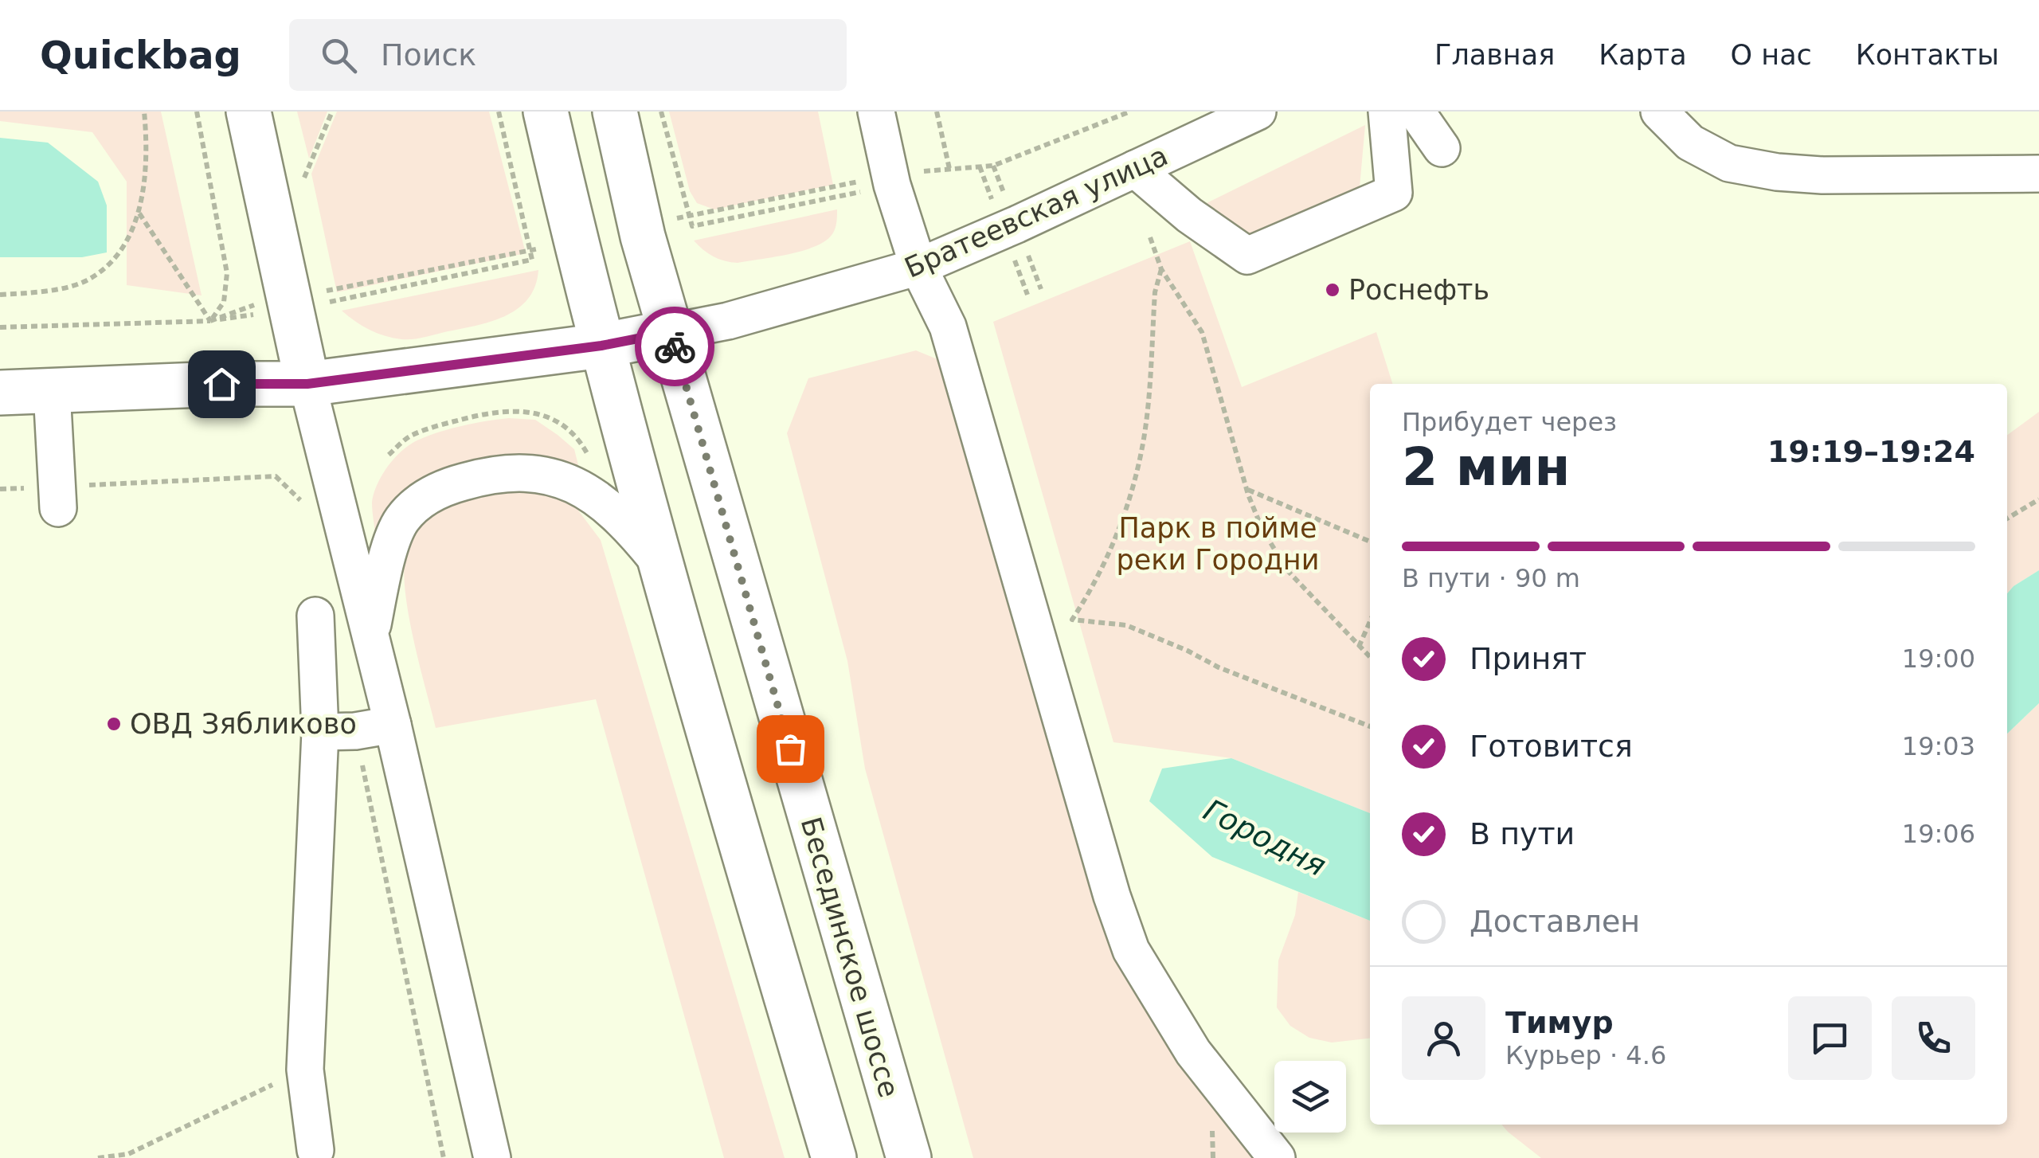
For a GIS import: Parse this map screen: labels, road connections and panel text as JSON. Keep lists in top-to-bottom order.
{
  "streets": {
    "main road": ["Бесединское шоссе"],
    "street": ["Братеевская улица"]
  },
  "crossings": [
    ["Братеевская улица", "Бесединское шоссе"]
  ],
  "water": ["Городня"],
  "parks": ["Парк в пойме реки Городни"],
  "places": ["Роснефть", "ОВД Зябликово"],
  "page": {
    "header": "Quickbag",
    "search": "Поиск",
    "nav": [
      "Главная",
      "Карта",
      "О нас",
      "Контакты"
    ],
    "heading": ["2 мин", "Прибудет через", "19:19–19:24"],
    "panel": ["Тимур", "Курьер · 4.6"],
    "bar": "В пути · 90 m",
    "list": [
      ["Принят", "19:00"],
      ["Готовится", "19:03"],
      ["В пути", "19:06"],
      "Доставлен"
    ]
  }
}
